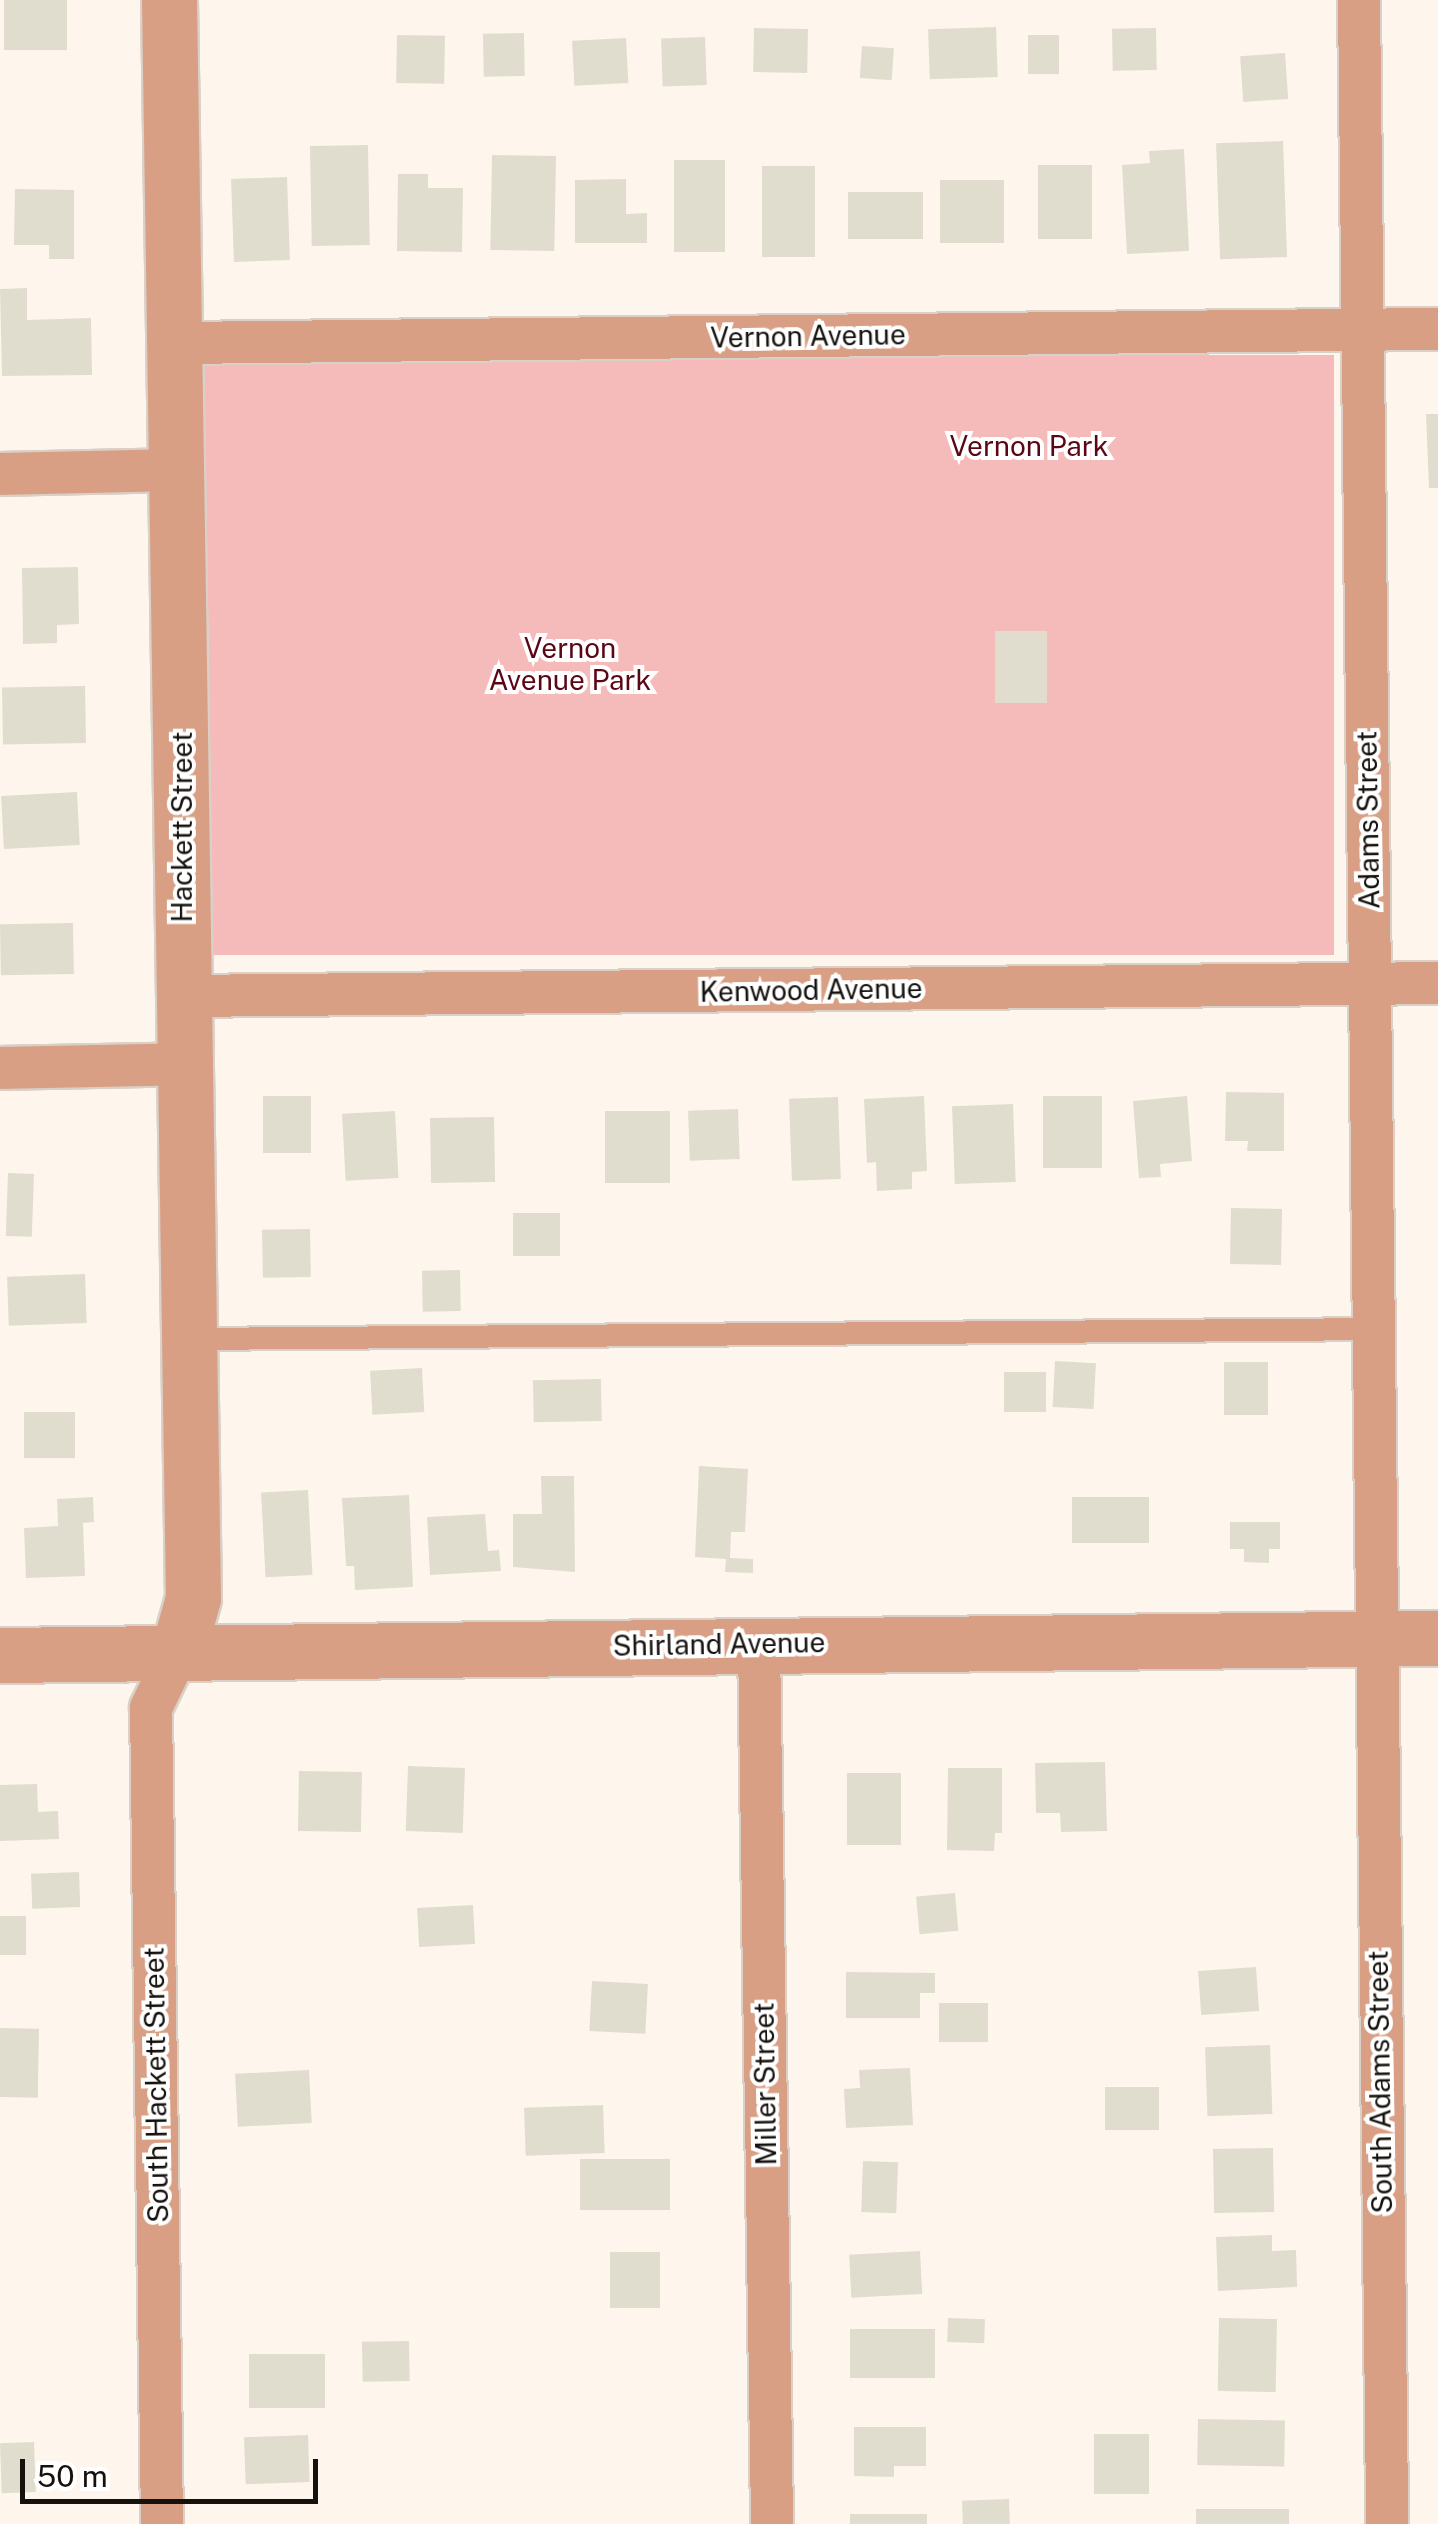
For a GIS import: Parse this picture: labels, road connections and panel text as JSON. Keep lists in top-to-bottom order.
{
  "streets": {
    "street": [
      "Vernon Avenue",
      "Adams Street",
      "Hackett Street",
      "Kenwood Avenue",
      "Shirland Avenue",
      "South Adams Street",
      "Miller Street",
      "South Hackett Street"
    ]
  },
  "crossings": [
    ["Vernon Avenue", "Adams Street"],
    ["Vernon Avenue", "Hackett Street"],
    ["Adams Street", "Kenwood Avenue"],
    ["Adams Street", "Shirland Avenue"],
    ["Adams Street", "South Adams Street"],
    ["Hackett Street", "Kenwood Avenue"],
    ["Hackett Street", "Shirland Avenue"],
    ["Hackett Street", "South Hackett Street"],
    ["Shirland Avenue", "South Adams Street"],
    ["Shirland Avenue", "Miller Street"],
    ["Shirland Avenue", "South Hackett Street"]
  ],
  "parks": ["Vernon Park", "Vernon Avenue Park"],
  "scale_bar": "50 m"
}
